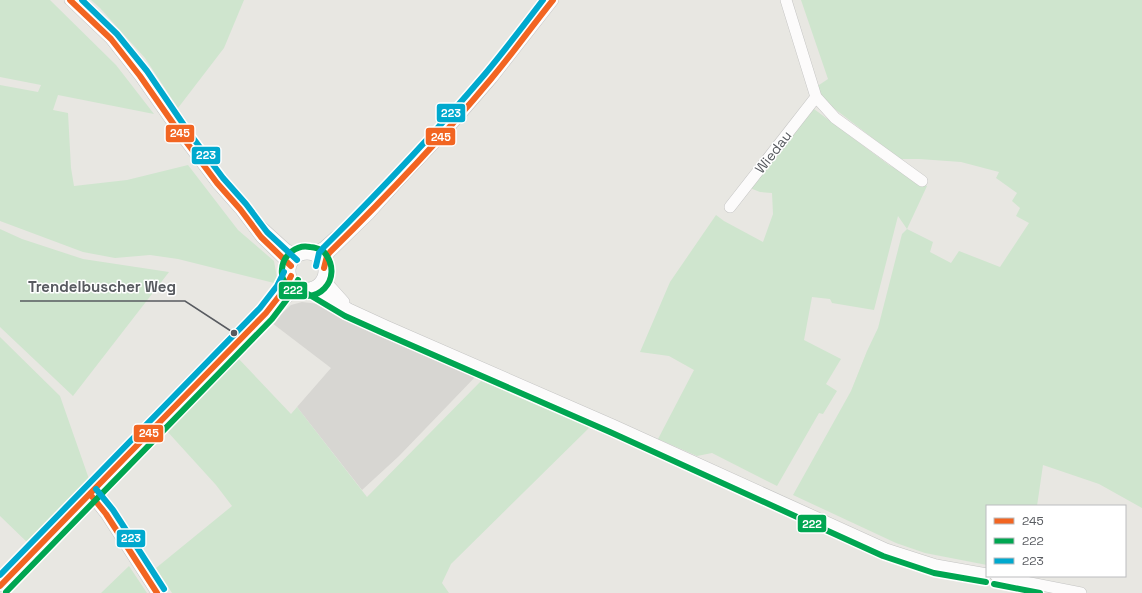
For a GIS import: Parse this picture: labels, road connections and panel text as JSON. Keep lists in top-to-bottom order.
{
  "streets": {
    "street": ["Wiedau"]
  },
  "places": ["Trendelbuscher Weg"],
  "lines": ["transit line 245", "transit line 223", "transit line 222"],
  "legend": ["245", "222", "223"]
}
